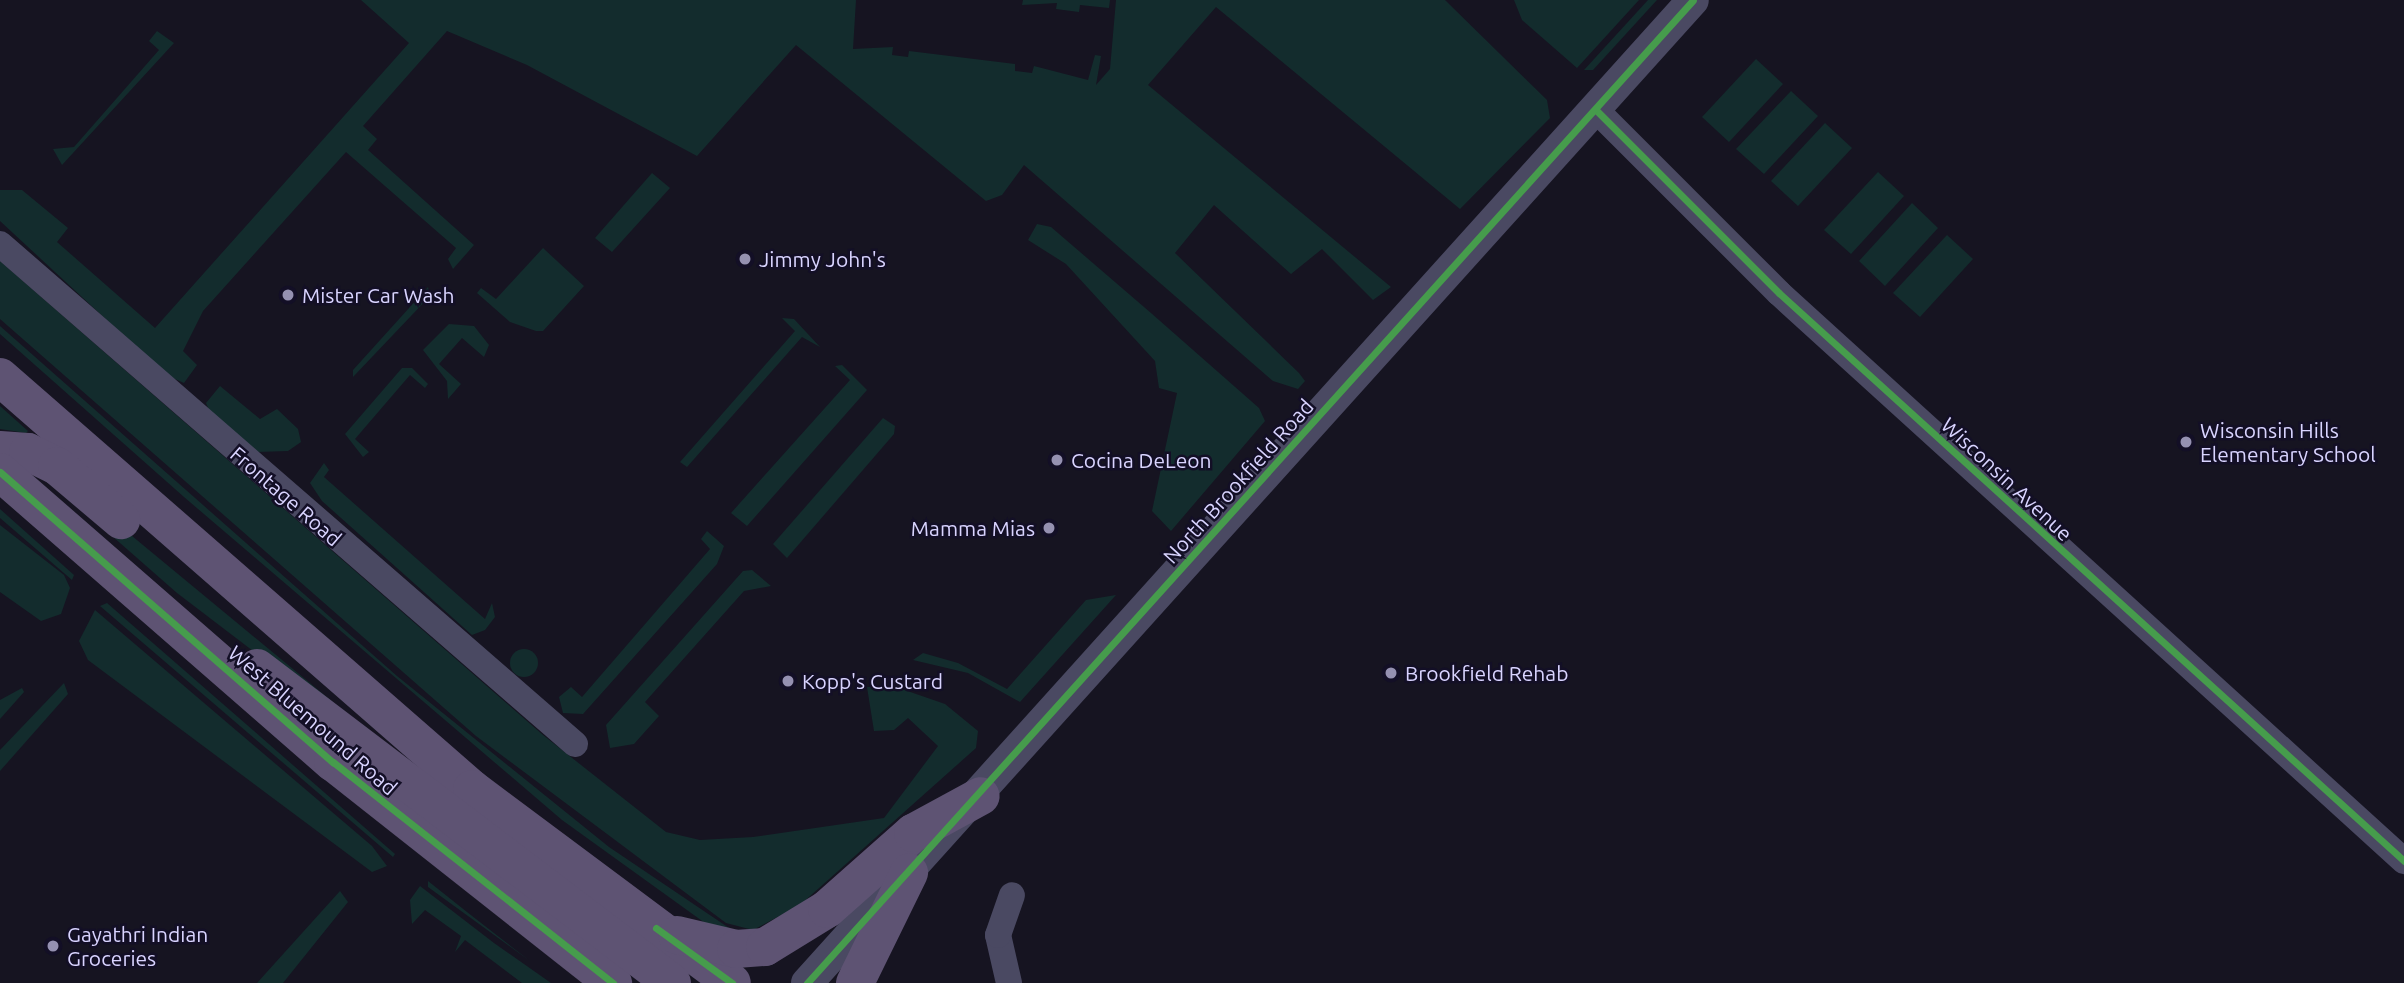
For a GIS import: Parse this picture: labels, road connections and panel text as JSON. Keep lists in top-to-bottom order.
{
  "streets": {
    "main road": ["West Bluemound Road"],
    "street": ["Wisconsin Avenue", "North Brookfield Road", "Frontage Road"]
  },
  "crossings": [
    ["Wisconsin Avenue", "North Brookfield Road"]
  ],
  "places": [
    "Jimmy John's",
    "Mister Car Wash",
    "Wisconsin Hills Elementary School",
    "Cocina DeLeon",
    "Mamma Mias",
    "Brookfield Rehab",
    "Kopp's Custard",
    "Gayathri Indian Groceries"
  ]
}
